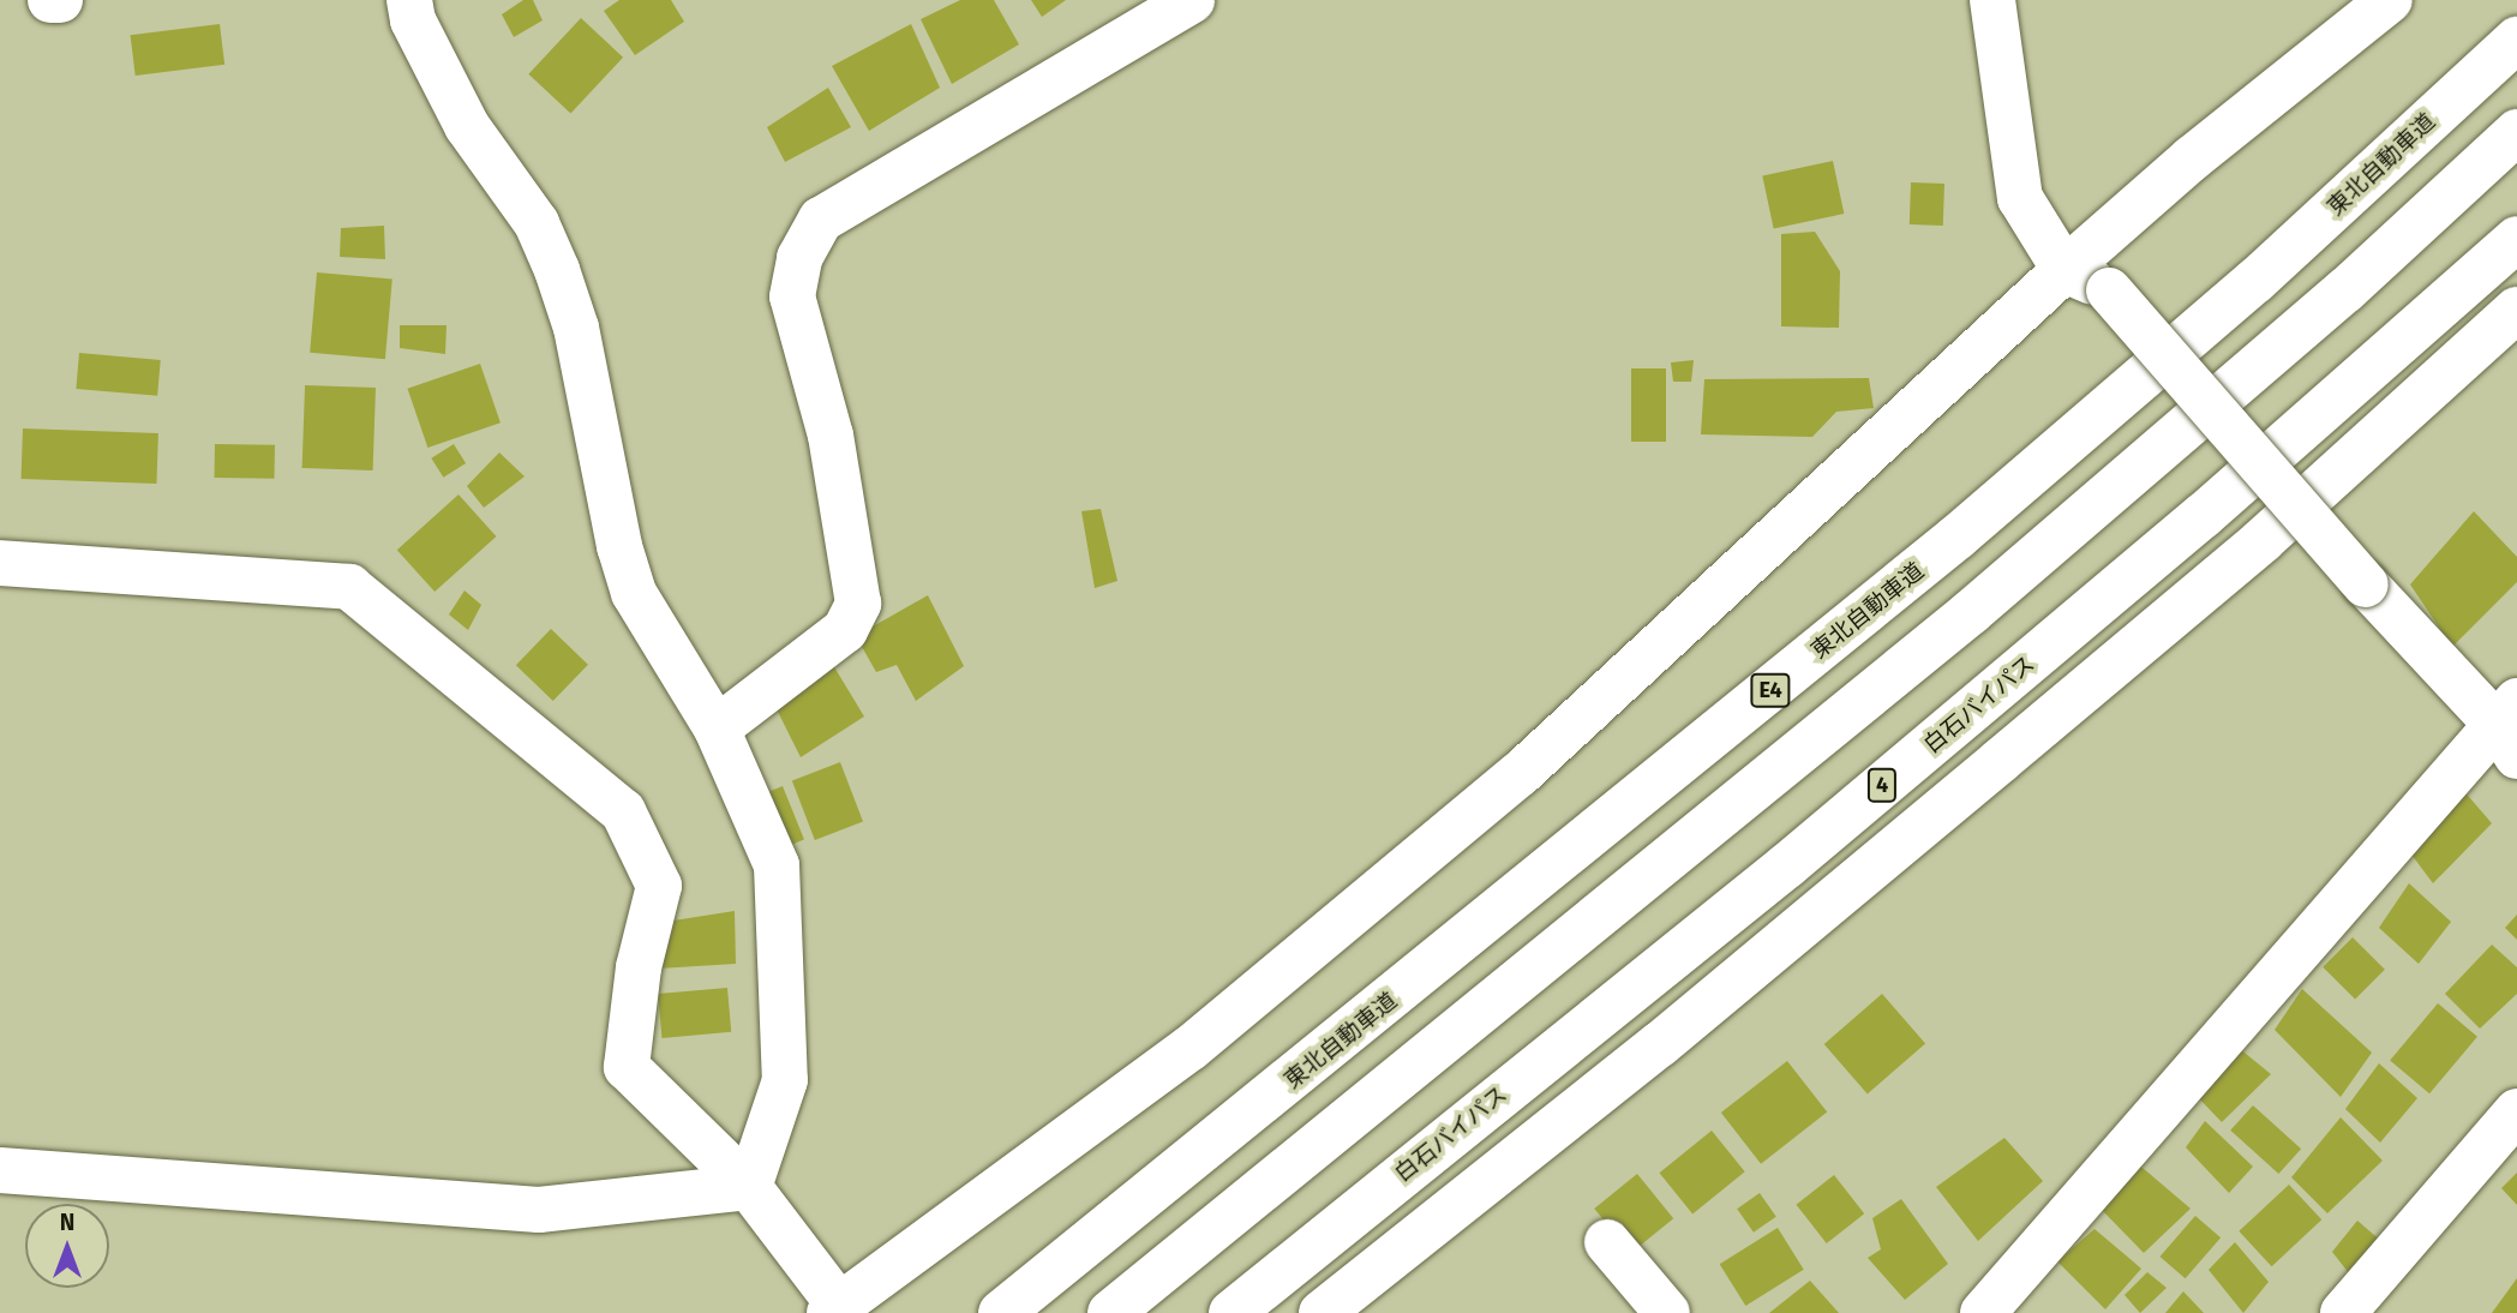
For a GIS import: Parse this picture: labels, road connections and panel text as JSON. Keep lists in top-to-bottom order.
{
  "streets": {
    "main road": [
      "東北自動車道",
      "E4",
      "白石バイパス",
      "4"
    ]
  },
  "north": "top"
}
